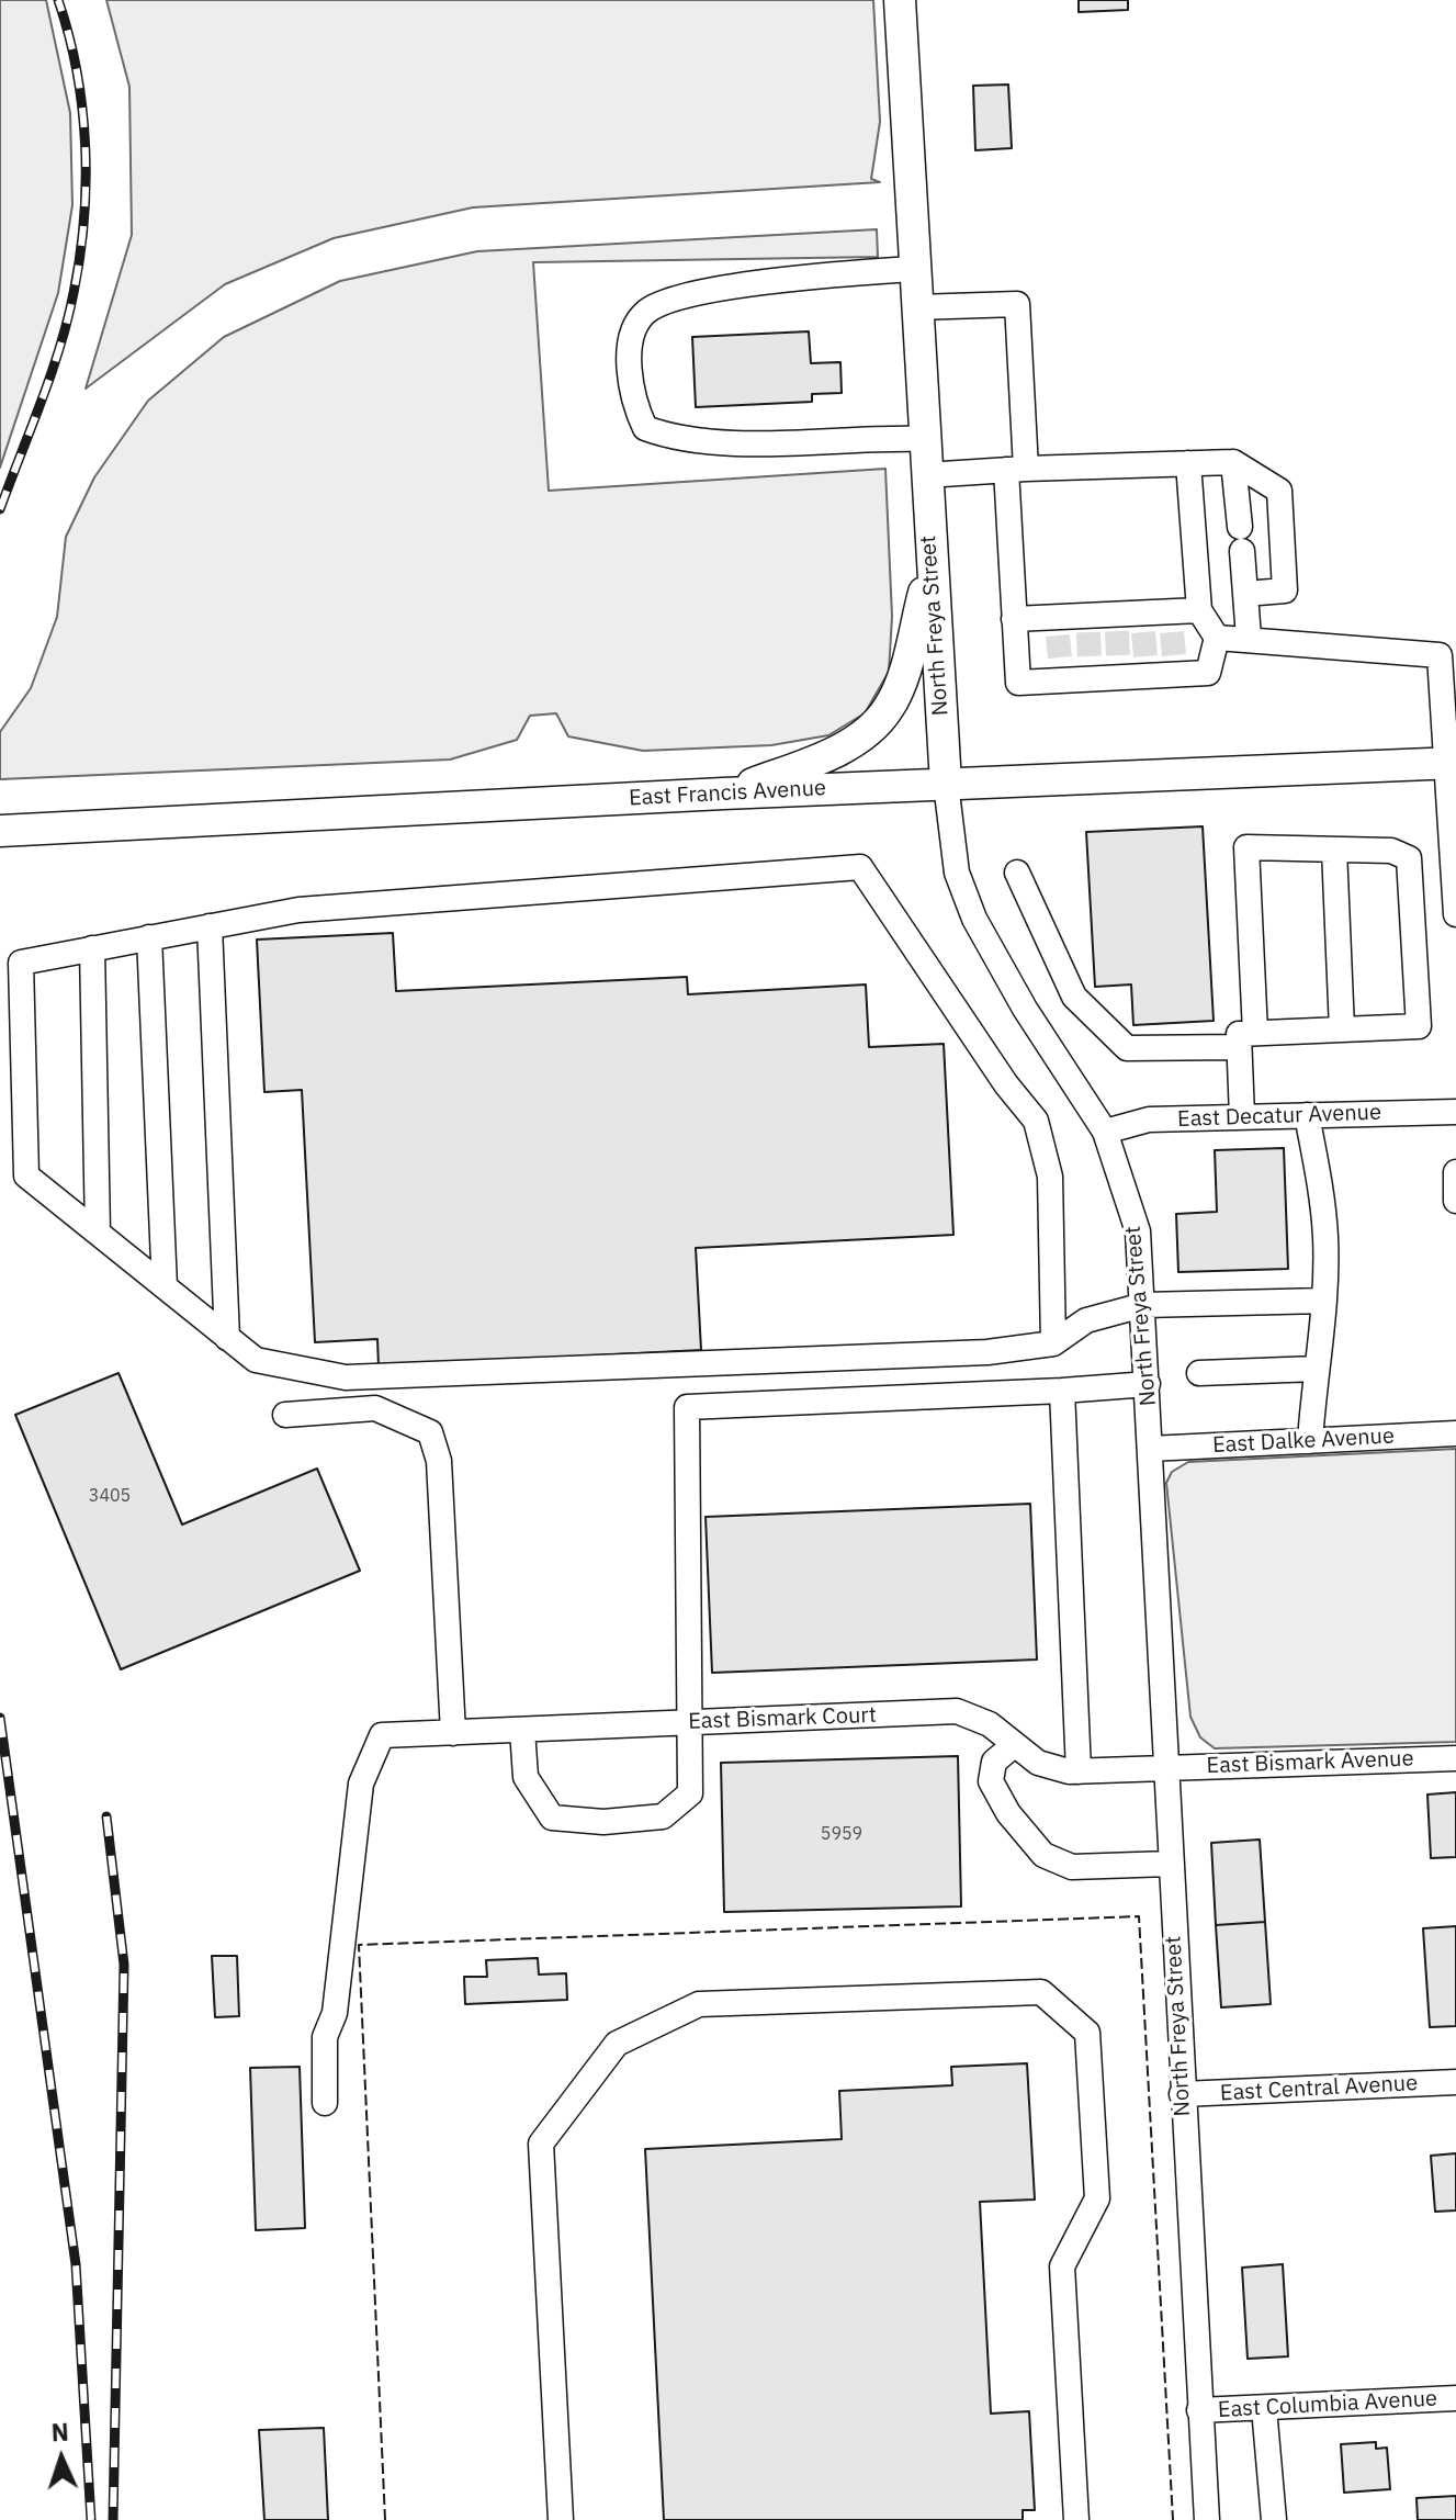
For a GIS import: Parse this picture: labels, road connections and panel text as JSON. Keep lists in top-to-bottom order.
{
  "streets": {
    "main road": ["North Freya Street", "East Francis Avenue"],
    "street": [
      "East Decatur Avenue",
      "East Dalke Avenue",
      "East Bismark Court",
      "East Bismark Avenue",
      "East Central Avenue",
      "East Columbia Avenue"
    ]
  },
  "crossings": [
    ["North Freya Street", "East Francis Avenue"],
    ["North Freya Street", "East Decatur Avenue"],
    ["North Freya Street", "East Dalke Avenue"],
    ["North Freya Street", "East Bismark Court"],
    ["North Freya Street", "East Bismark Avenue"],
    ["North Freya Street", "East Central Avenue"],
    ["North Freya Street", "East Columbia Avenue"],
    ["East Bismark Court", "East Bismark Avenue"]
  ],
  "house_numbers": ["3405", "5959"],
  "north": "top"
}
